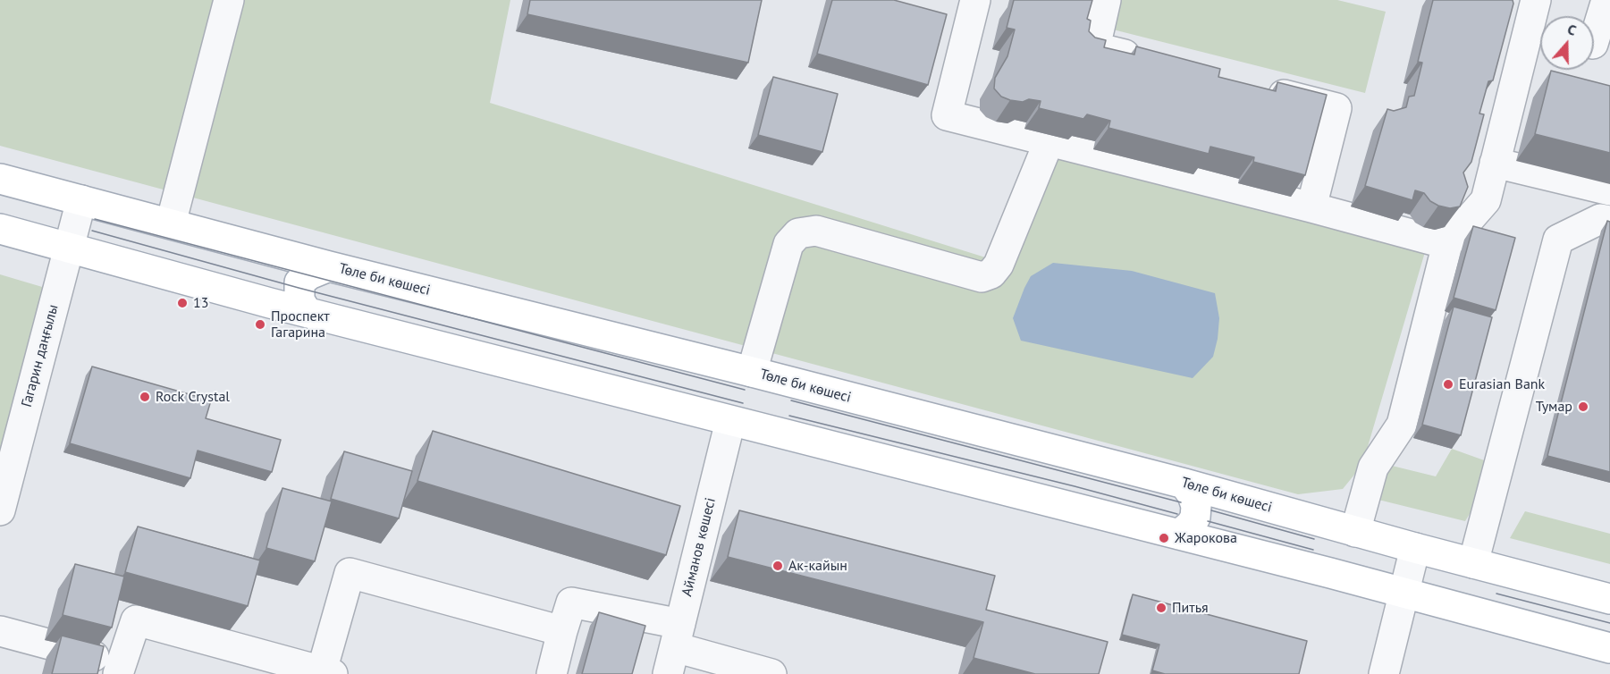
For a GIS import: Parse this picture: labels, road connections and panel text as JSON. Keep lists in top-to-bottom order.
{
  "streets": {
    "main road": ["Төле би көшесі"],
    "street": ["Гагарин даңғылы", "Айманов көшесі"]
  },
  "crossings": [
    ["Төле би көшесі", "Гагарин даңғылы"]
  ],
  "places": [
    "13",
    "Проспект Гагарина",
    "Eurasian Bank",
    "Rock Crystal",
    "Тумар",
    "Жарокова",
    "Ак-кайын",
    "Питья"
  ],
  "north": "top"
}
